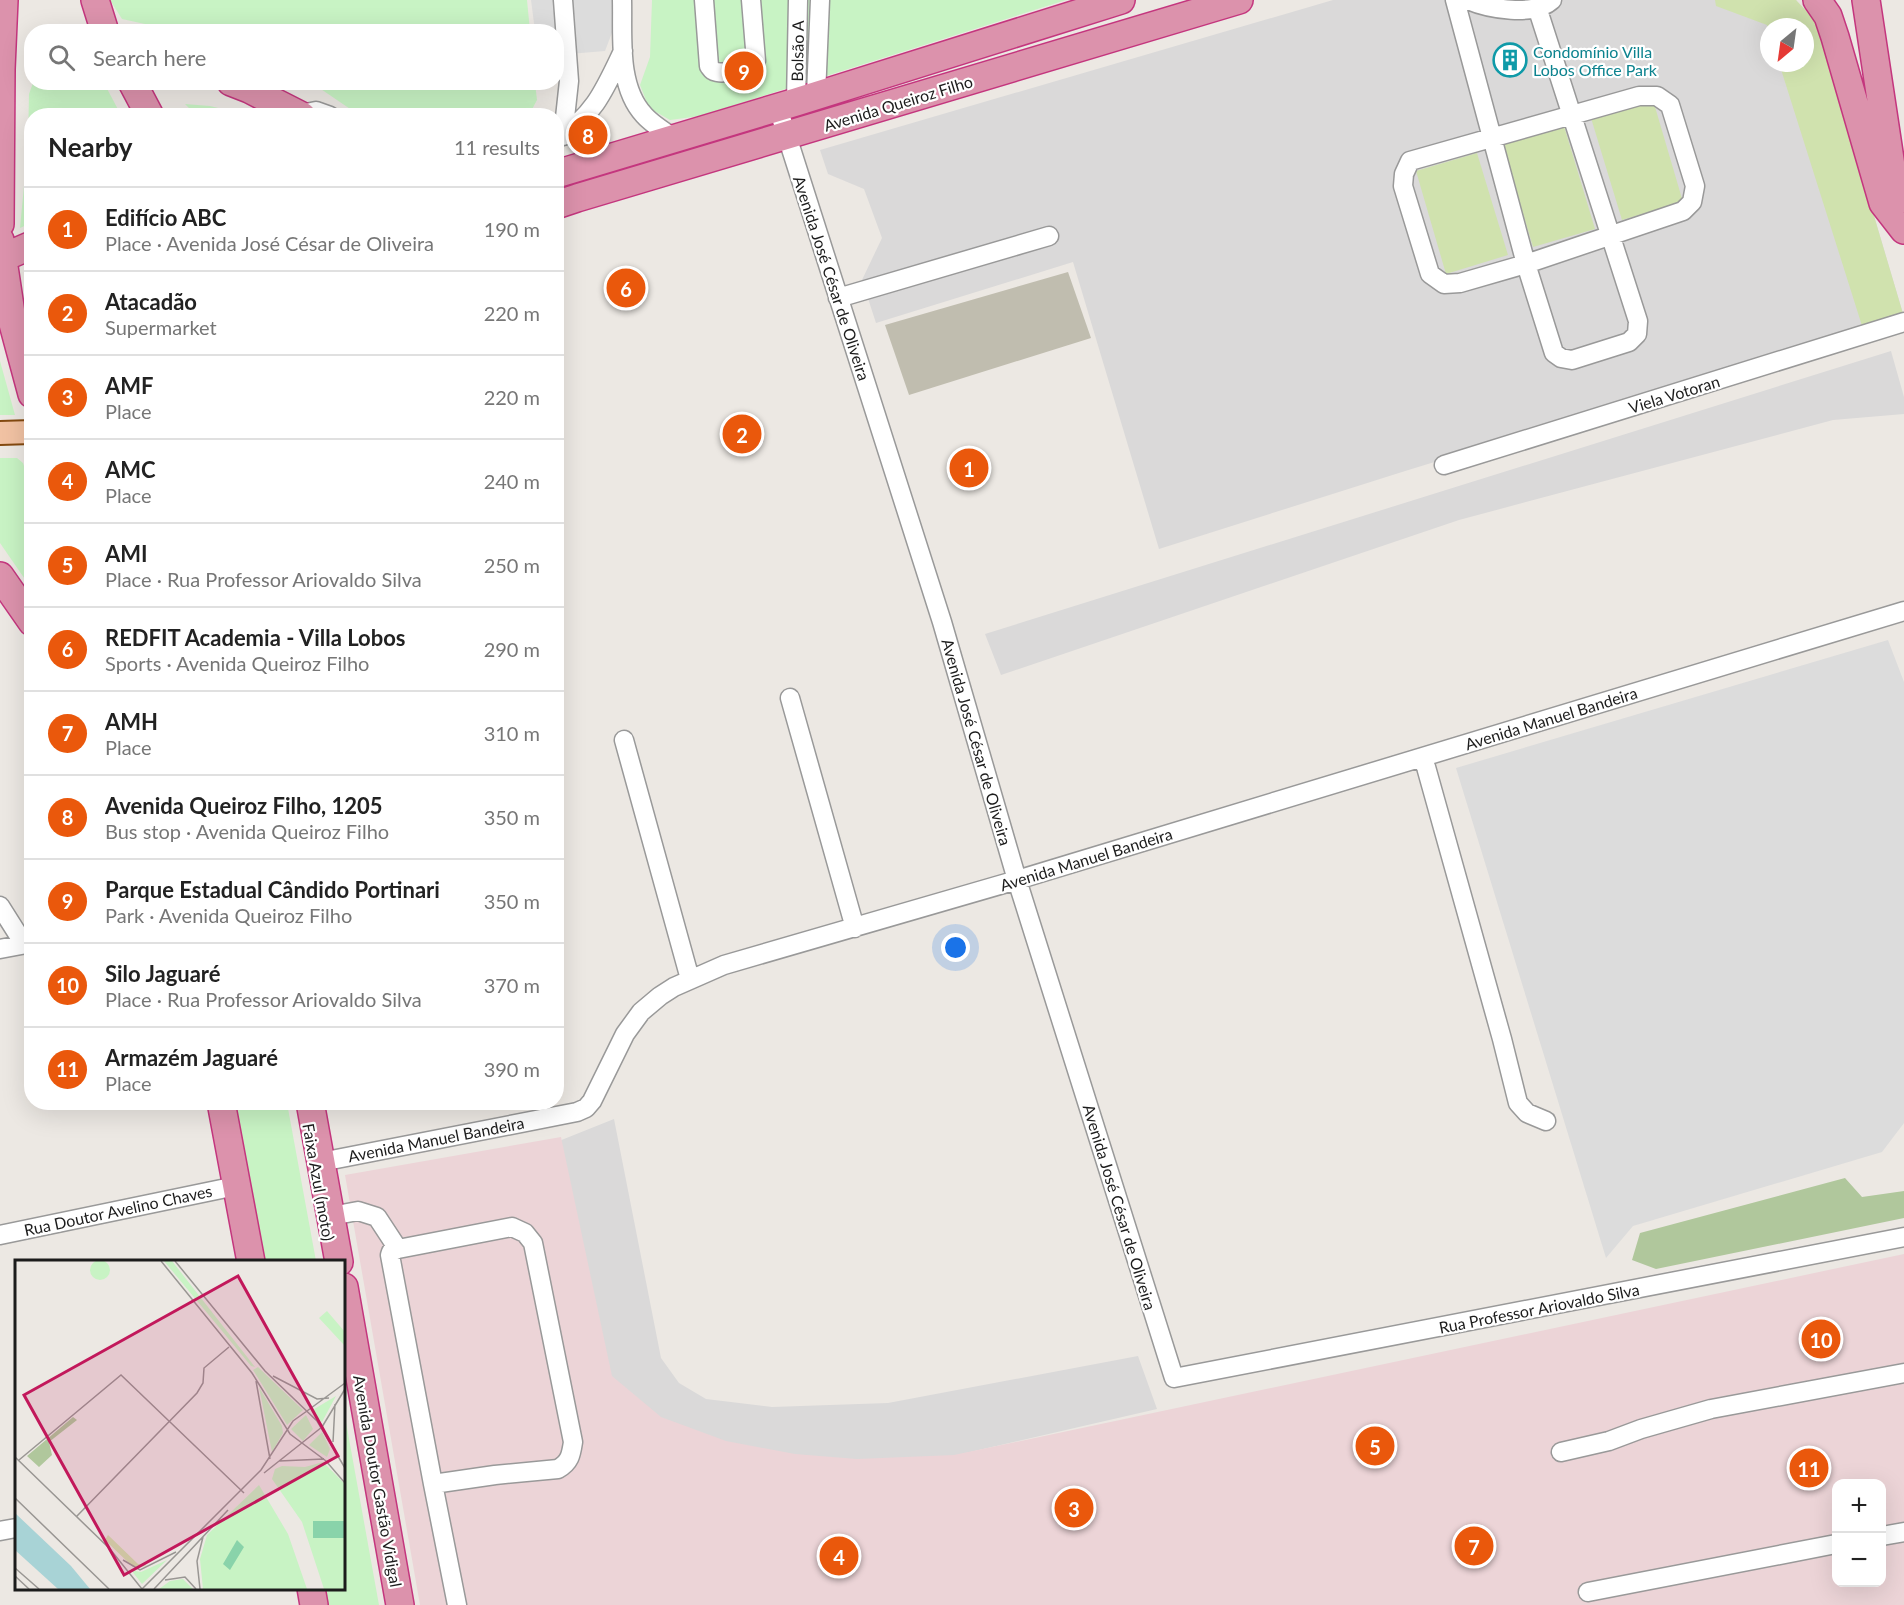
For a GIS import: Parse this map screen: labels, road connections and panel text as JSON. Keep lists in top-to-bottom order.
{
  "streets": {
    "highway": ["Avenida Queiroz Filho", "Avenida Doutor Gastão Vidigal"],
    "street": [
      "Bolsão A",
      "Avenida José César de Oliveira",
      "Viela Votoran",
      "Avenida Manuel Bandeira",
      "Faixa Azul (moto)",
      "Rua Doutor Avelino Chaves",
      "Rua Professor Ariovaldo Silva"
    ]
  },
  "crossings": [
    ["Bolsão A", "Avenida Queiroz Filho"],
    ["Bolsão A", "Avenida José César de Oliveira"],
    ["Avenida Queiroz Filho", "Avenida José César de Oliveira"],
    ["Avenida José César de Oliveira", "Avenida Manuel Bandeira"],
    ["Avenida José César de Oliveira", "Rua Professor Ariovaldo Silva"]
  ],
  "places": {
    "building": ["Condomínio Villa Lobos Office Park"]
  },
  "north": "bottom left",
  "page": {
    "search": "Search here",
    "pins": [
      "9",
      "8",
      "6",
      "2",
      "1",
      "10",
      "5",
      "11",
      "3",
      "7",
      "4"
    ],
    "heading": ["Nearby", "11 results"],
    "list": [
      {
        "mark": "1",
        "name": "Edifício ABC",
        "note": "Place · Avenida José César de Oliveira",
        "value": "190 m"
      },
      {
        "mark": "2",
        "name": "Atacadão",
        "note": "Supermarket",
        "value": "220 m"
      },
      {
        "mark": "3",
        "name": "AMF",
        "note": "Place",
        "value": "220 m"
      },
      {
        "mark": "4",
        "name": "AMC",
        "note": "Place",
        "value": "240 m"
      },
      {
        "mark": "5",
        "name": "AMI",
        "note": "Place · Rua Professor Ariovaldo Silva",
        "value": "250 m"
      },
      {
        "mark": "6",
        "name": "REDFIT Academia - Villa Lobos",
        "note": "Sports · Avenida Queiroz Filho",
        "value": "290 m"
      },
      {
        "mark": "7",
        "name": "AMH",
        "note": "Place",
        "value": "310 m"
      },
      {
        "mark": "8",
        "name": "Avenida Queiroz Filho, 1205",
        "note": "Bus stop · Avenida Queiroz Filho",
        "value": "350 m"
      },
      {
        "mark": "9",
        "name": "Parque Estadual Cândido Portinari",
        "note": "Park · Avenida Queiroz Filho",
        "value": "350 m"
      },
      {
        "mark": "10",
        "name": "Silo Jaguaré",
        "note": "Place · Rua Professor Ariovaldo Silva",
        "value": "370 m"
      },
      {
        "mark": "11",
        "name": "Armazém Jaguaré",
        "note": "Place",
        "value": "390 m"
      }
    ],
    "map_buttons": ["+", "−"]
  }
}
